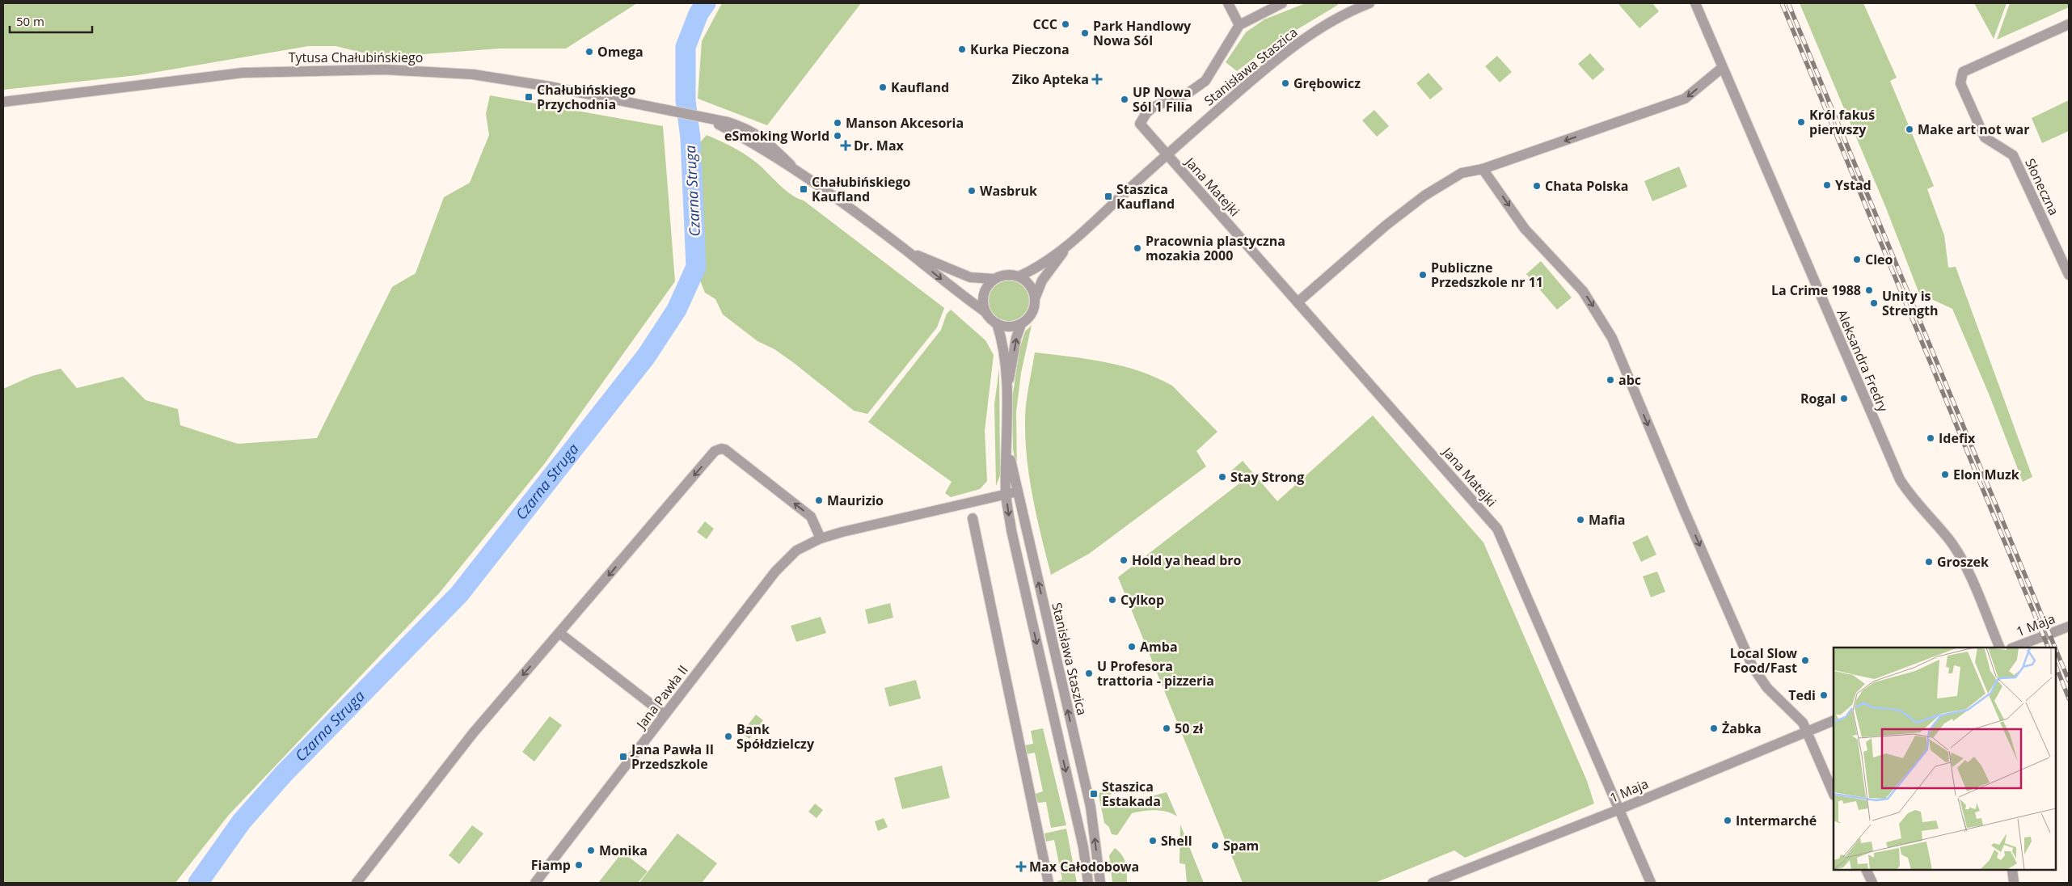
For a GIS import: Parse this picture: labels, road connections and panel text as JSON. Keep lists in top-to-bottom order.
{
  "streets": {
    "street": [
      "Tytusa Chałubińskiego",
      "Stanisława Staszica",
      "Jana Matejki",
      "Słoneczna",
      "Aleksandra Fredry",
      "1 Maja",
      "Jana Pawła II"
    ]
  },
  "crossings": [
    ["Tytusa Chałubińskiego", "Stanisława Staszica"],
    ["Stanisława Staszica", "Jana Matejki"],
    ["Stanisława Staszica", "Jana Pawła II"],
    ["Jana Matejki", "1 Maja"]
  ],
  "water": ["Czarna Struga"],
  "places": {
    "other": [
      "CCC",
      "Park Handlowy Nowa Sól",
      "Kurka Pieczona",
      "Omega",
      "Grębowicz",
      "Kaufland",
      "UP Nowa Sól 1 Filia",
      "Król fakuś pierwszy",
      "Manson Akcesoria",
      "Make art not war",
      "eSmoking World",
      "Ystad",
      "Chata Polska",
      "Wasbruk",
      "Pracownia plastyczna mozakia 2000",
      "Cleo",
      "Publiczne Przedszkole nr 11",
      "La Crime 1988",
      "Unity is Strength",
      "abc",
      "Rogal",
      "Idefix",
      "Elon Muzk",
      "Stay Strong",
      "Maurizio",
      "Mafia",
      "Hold ya head bro",
      "Groszek",
      "Cylkop",
      "Amba",
      "Local Slow Food/Fast",
      "U Profesora trattoria - pizzeria",
      "Tedi",
      "50 zł",
      "Żabka",
      "Bank Spółdzielczy",
      "Intermarché",
      "Shell",
      "Spam",
      "Monika",
      "Fiamp"
    ],
    "health": ["Ziko Apteka", "Dr. Max", "Max Całodobowa"],
    "transit": [
      "Chałubińskiego Przychodnia",
      "Chałubińskiego Kaufland",
      "Staszica Kaufland",
      "Jana Pawła II Przedszkole",
      "Staszica Estakada"
    ]
  },
  "scale_bar": "50 m"
}
